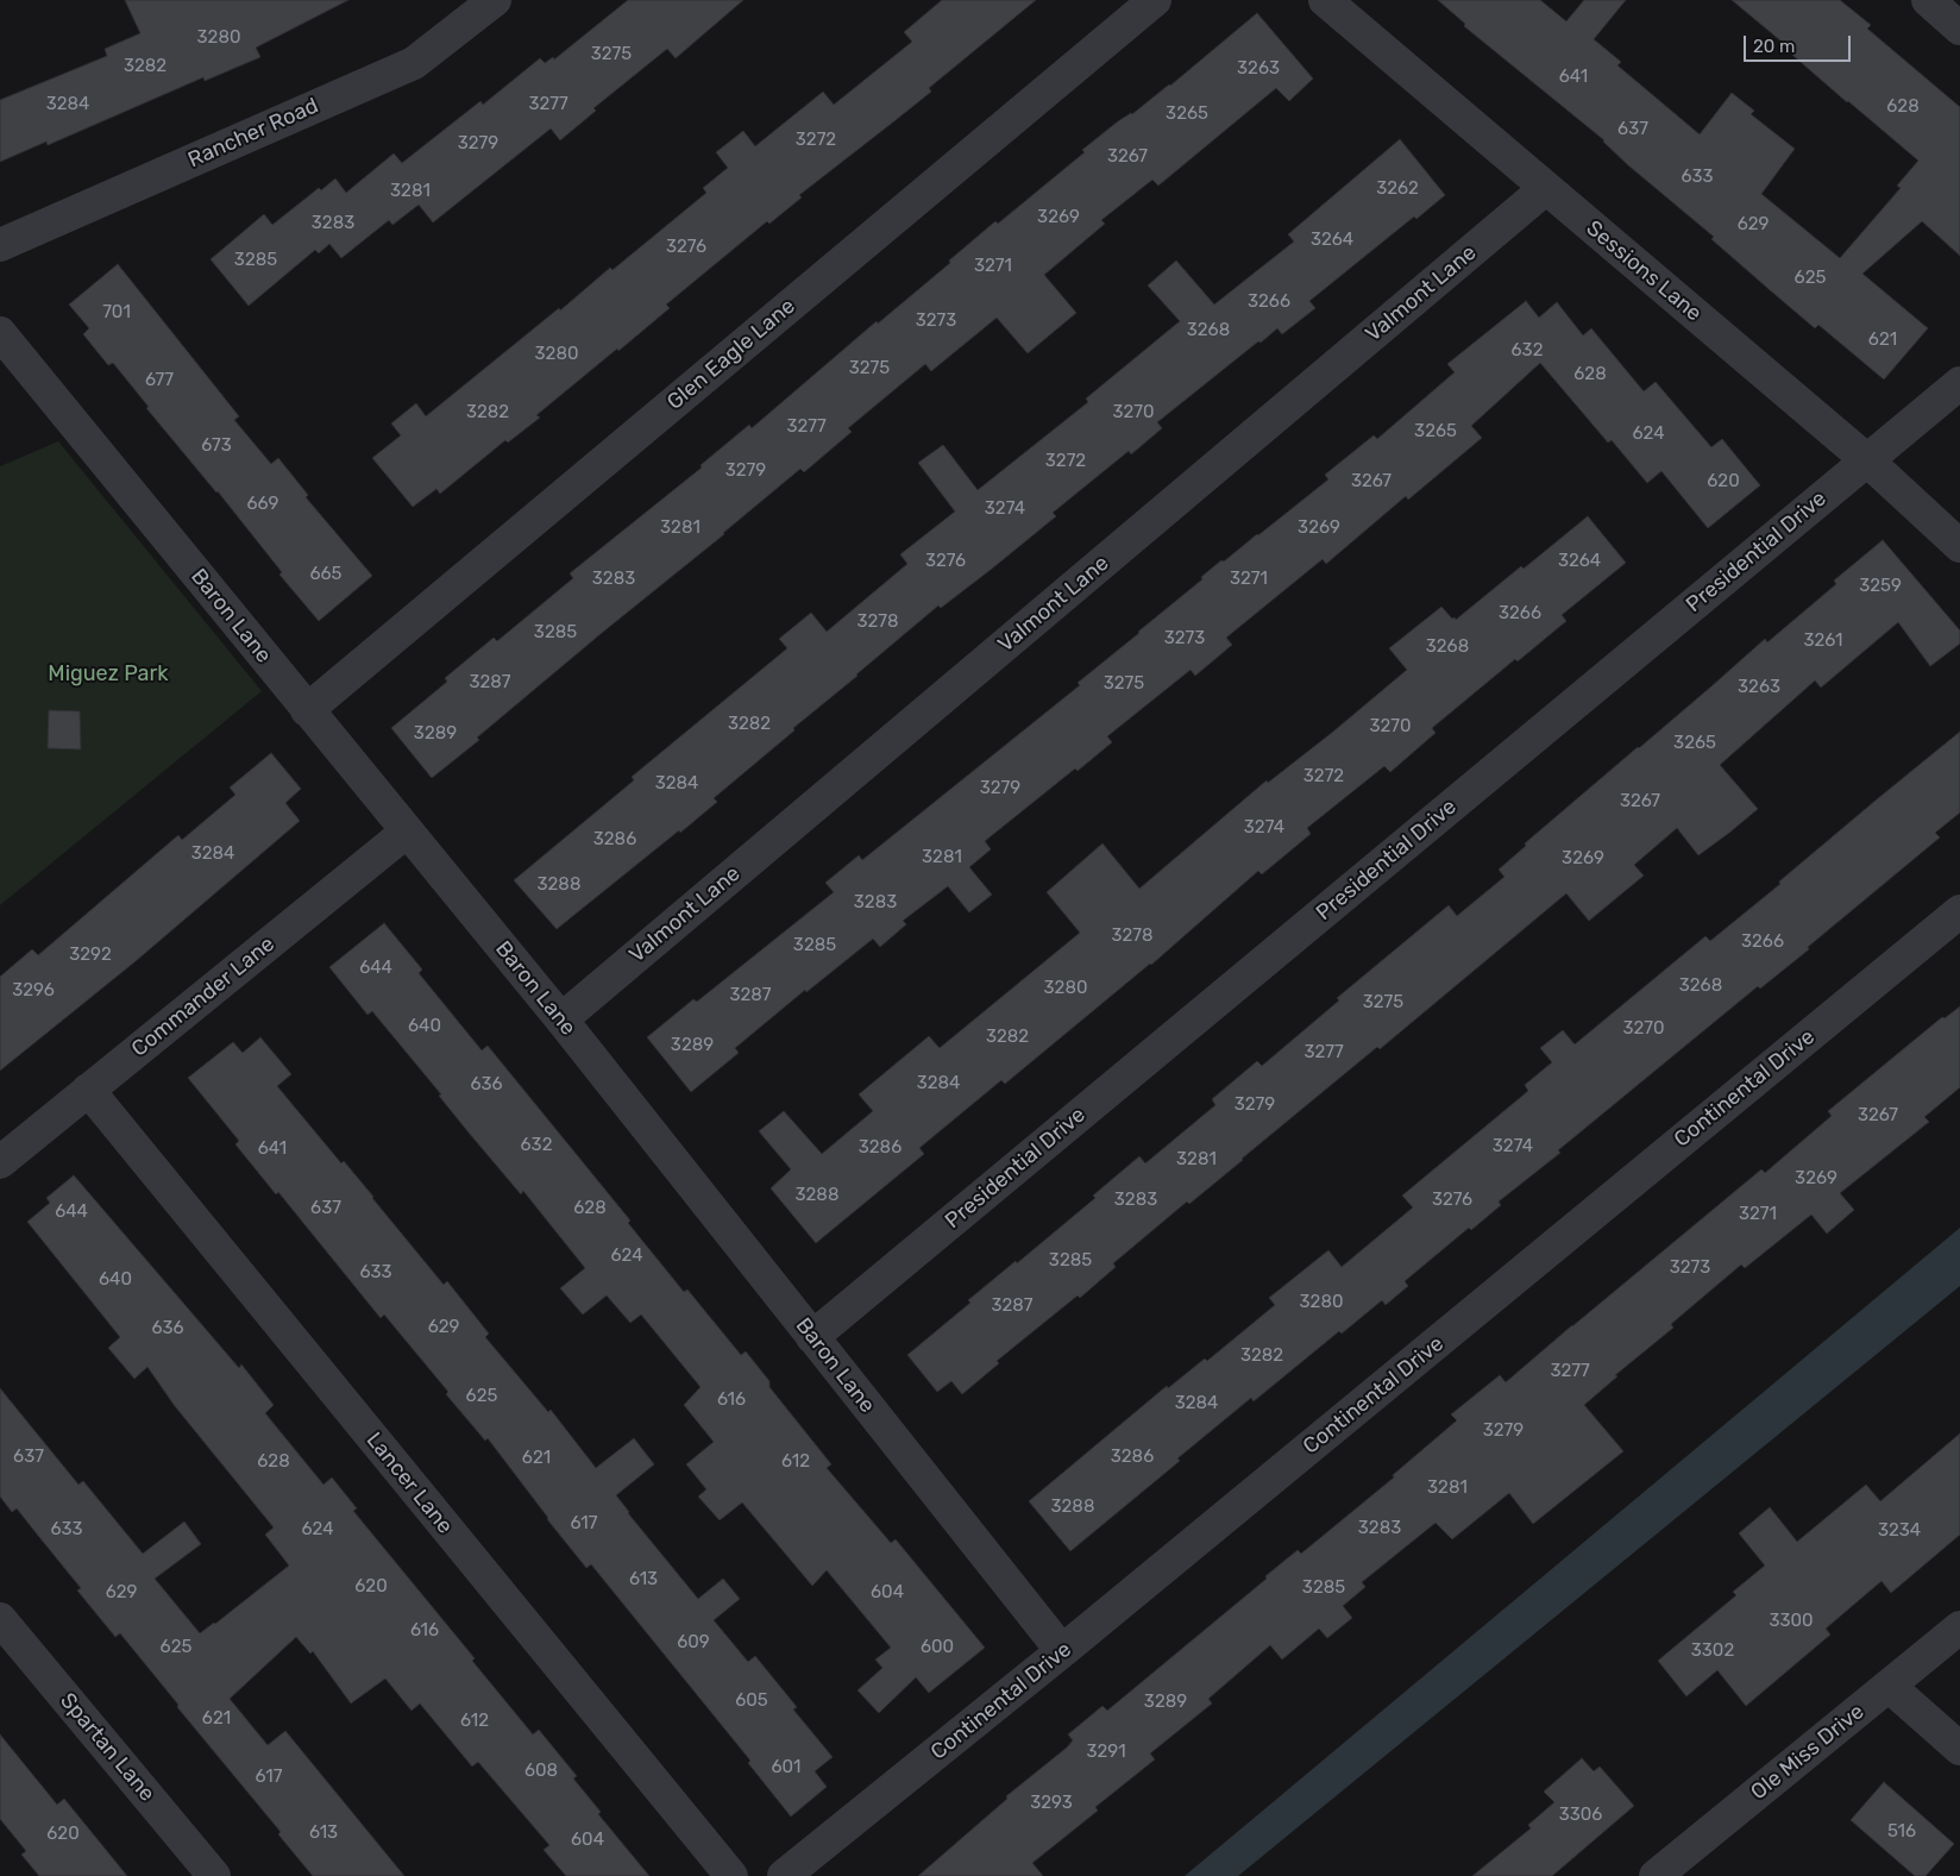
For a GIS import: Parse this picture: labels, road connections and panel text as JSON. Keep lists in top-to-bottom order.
{
  "streets": {
    "street": [
      "Rancher Road",
      "Sessions Lane",
      "Valmont Lane",
      "Glen Eagle Lane",
      "Presidential Drive",
      "Baron Lane",
      "Commander Lane",
      "Continental Drive",
      "Lancer Lane",
      "Spartan Lane",
      "Ole Miss Drive"
    ]
  },
  "crossings": [
    ["Sessions Lane", "Valmont Lane"],
    ["Sessions Lane", "Presidential Drive"],
    ["Valmont Lane", "Baron Lane"],
    ["Glen Eagle Lane", "Baron Lane"],
    ["Presidential Drive", "Baron Lane"],
    ["Baron Lane", "Commander Lane"],
    ["Baron Lane", "Continental Drive"],
    ["Commander Lane", "Lancer Lane"]
  ],
  "parks": ["Miguez Park"],
  "house_numbers": [
    "3280",
    "3275",
    "3282",
    "3263",
    "641",
    "3284",
    "3277",
    "628",
    "3265",
    "637",
    "3272",
    "3279",
    "3267",
    "633",
    "3262",
    "3281",
    "3269",
    "3283",
    "629",
    "3264",
    "3276",
    "3285",
    "3271",
    "625",
    "3266",
    "701",
    "3273",
    "3268",
    "621",
    "632",
    "3280",
    "3275",
    "628",
    "677",
    "3282",
    "3270",
    "3277",
    "3265",
    "624",
    "673",
    "3272",
    "3279",
    "3267",
    "620",
    "669",
    "3274",
    "3281",
    "3269",
    "3276",
    "3264",
    "665",
    "3283",
    "3271",
    "3259",
    "3266",
    "3278",
    "3285",
    "3273",
    "3261",
    "3268",
    "3287",
    "3275",
    "3263",
    "3282",
    "3270",
    "3289",
    "3265",
    "3272",
    "3284",
    "3279",
    "3267",
    "3274",
    "3286",
    "3284",
    "3281",
    "3269",
    "3288",
    "3283",
    "3278",
    "3266",
    "3285",
    "3292",
    "644",
    "3268",
    "3280",
    "3296",
    "3287",
    "3275",
    "640",
    "3270",
    "3282",
    "3289",
    "3277",
    "3284",
    "636",
    "3279",
    "3267",
    "632",
    "3274",
    "3286",
    "641",
    "3281",
    "3269",
    "3288",
    "3283",
    "3276",
    "637",
    "628",
    "644",
    "3271",
    "624",
    "3285",
    "3273",
    "633",
    "640",
    "3280",
    "3287",
    "629",
    "636",
    "3282",
    "3277",
    "625",
    "616",
    "3284",
    "3279",
    "637",
    "3286",
    "621",
    "628",
    "612",
    "3281",
    "3288",
    "617",
    "3283",
    "633",
    "624",
    "3234",
    "613",
    "620",
    "3285",
    "629",
    "604",
    "3300",
    "616",
    "609",
    "625",
    "600",
    "3302",
    "605",
    "3289",
    "621",
    "612",
    "3291",
    "601",
    "608",
    "617",
    "3293",
    "3306",
    "516",
    "613",
    "620",
    "604"
  ],
  "scale_bar": "20 m"
}
